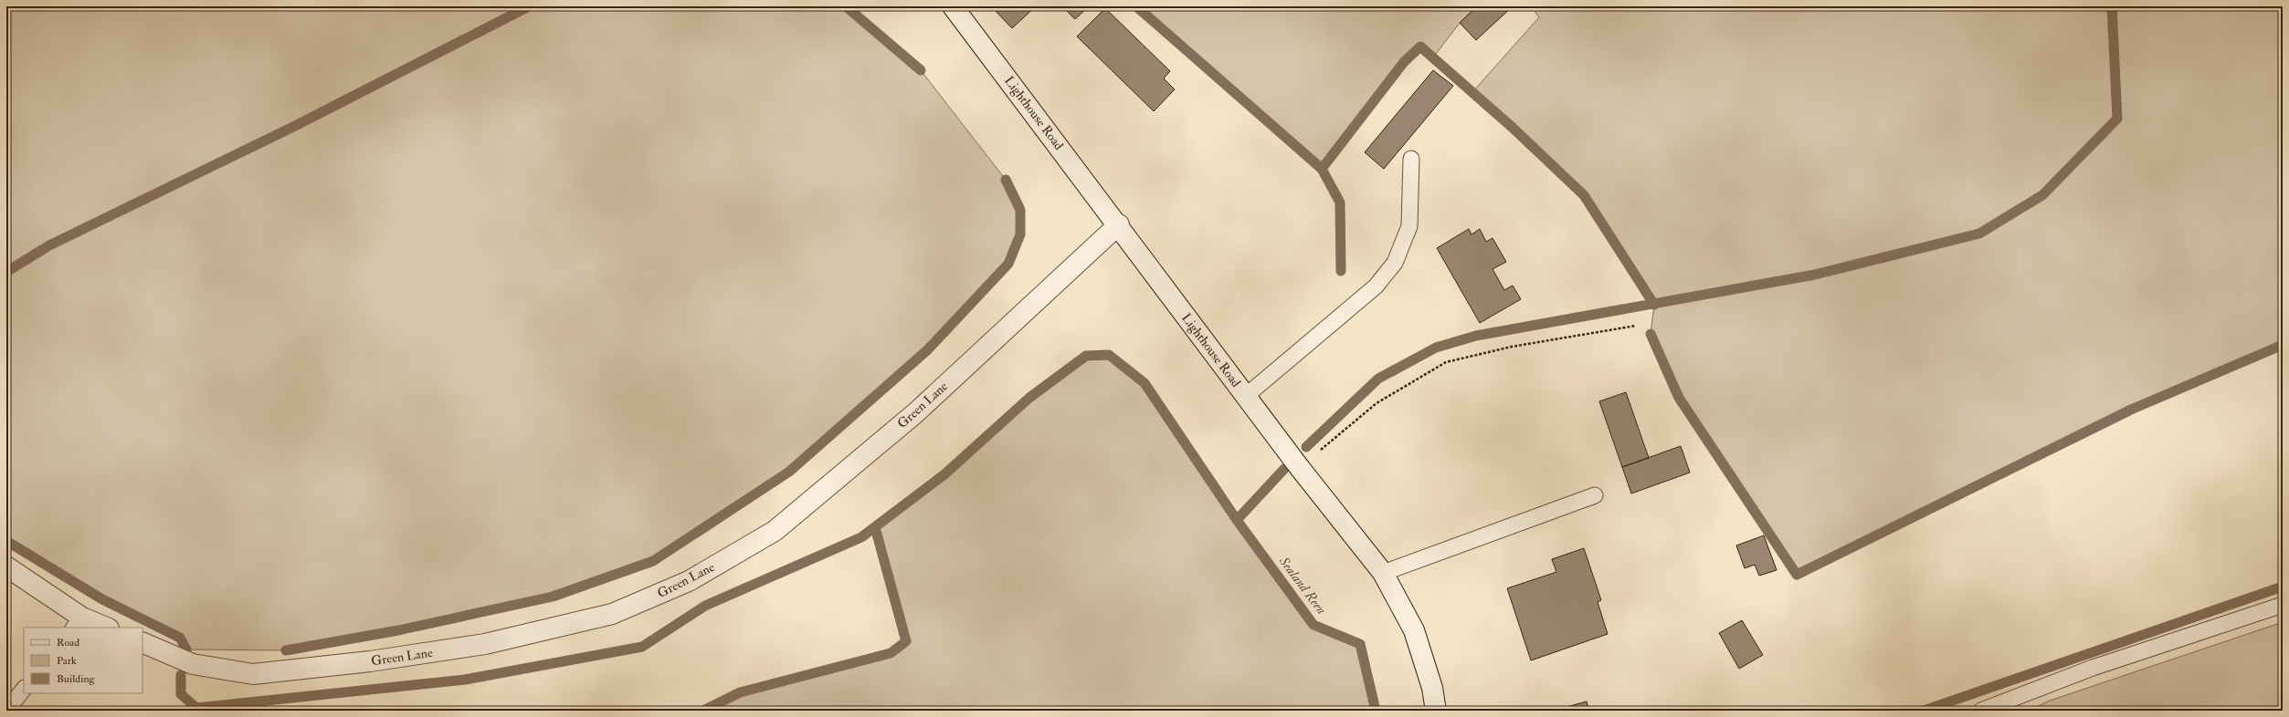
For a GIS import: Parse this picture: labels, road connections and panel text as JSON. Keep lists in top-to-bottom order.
{
  "streets": {
    "street": ["Lighthouse Road", "Green Lane"]
  },
  "crossings": [
    ["Lighthouse Road", "Green Lane"]
  ],
  "water": ["Sealand Reen"],
  "legend": ["Road", "Park", "Building"]
}
